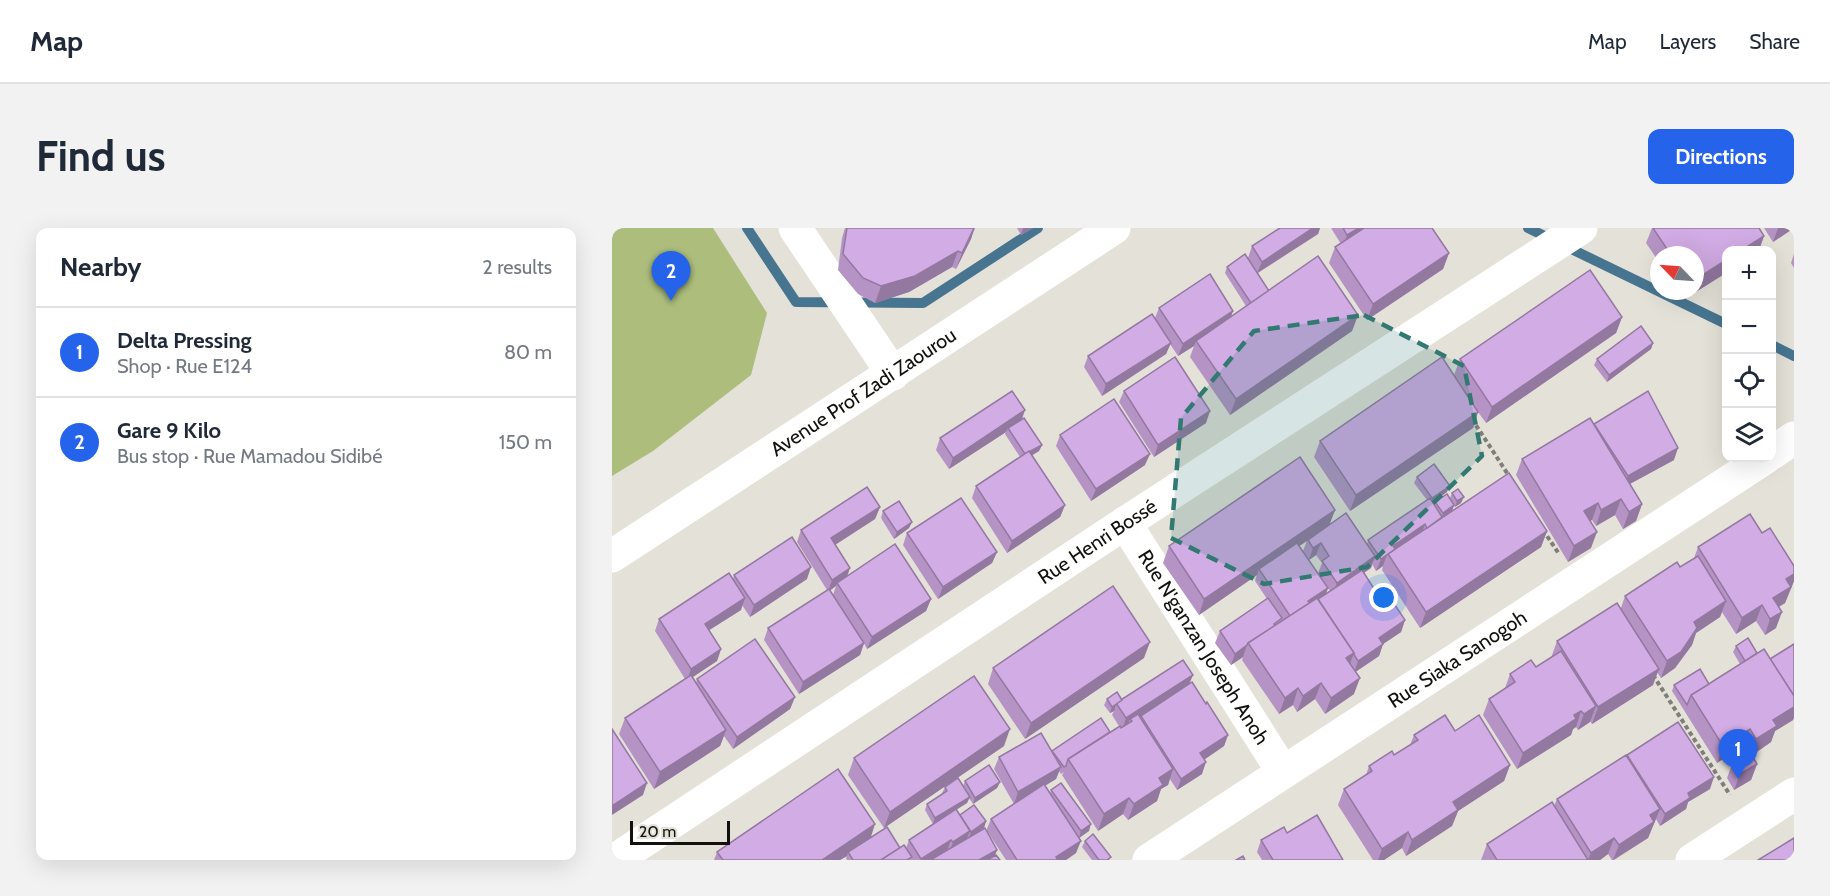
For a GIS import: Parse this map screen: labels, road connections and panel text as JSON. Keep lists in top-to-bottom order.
{
  "streets": {
    "street": [
      "Avenue Prof Zadi Zaourou",
      "Rue Henri Bossé",
      "Rue N'ganzan Joseph Anoh",
      "Rue Siaka Sanogoh"
    ]
  },
  "crossings": [
    ["Rue Henri Bossé", "Rue N'ganzan Joseph Anoh"],
    ["Rue N'ganzan Joseph Anoh", "Rue Siaka Sanogoh"]
  ],
  "scale_bar": "20 m",
  "north": "top left",
  "page": {
    "header": "Map",
    "nav": ["Map", "Layers", "Share"],
    "buttons": "Directions",
    "title": "Find us",
    "heading": ["Nearby", "2 results"],
    "map_buttons": ["+", "−"],
    "pins": ["2", "1"],
    "list": [
      {
        "mark": "1",
        "name": "Delta Pressing",
        "note": "Shop · Rue E124",
        "value": "80 m"
      },
      {
        "mark": "2",
        "name": "Gare 9 Kilo",
        "note": "Bus stop · Rue Mamadou Sidibé",
        "value": "150 m"
      }
    ],
    "scale": "20 m"
  }
}
